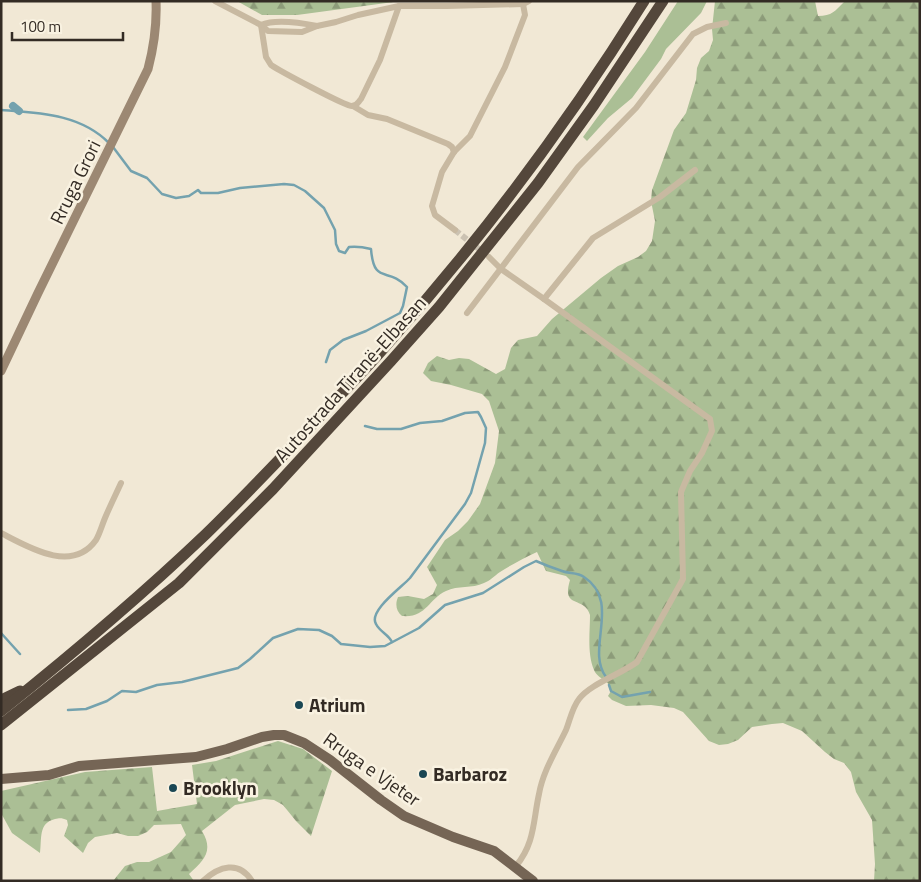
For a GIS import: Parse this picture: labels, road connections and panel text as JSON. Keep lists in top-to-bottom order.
{
  "streets": {
    "highway": ["Autostrada Tiranë-Elbasan"],
    "main road": ["Rruga Grori", "Rruga e Vjeter"]
  },
  "places": ["Atrium", "Barbaroz", "Brooklyn"],
  "scale_bar": "100 m"
}
